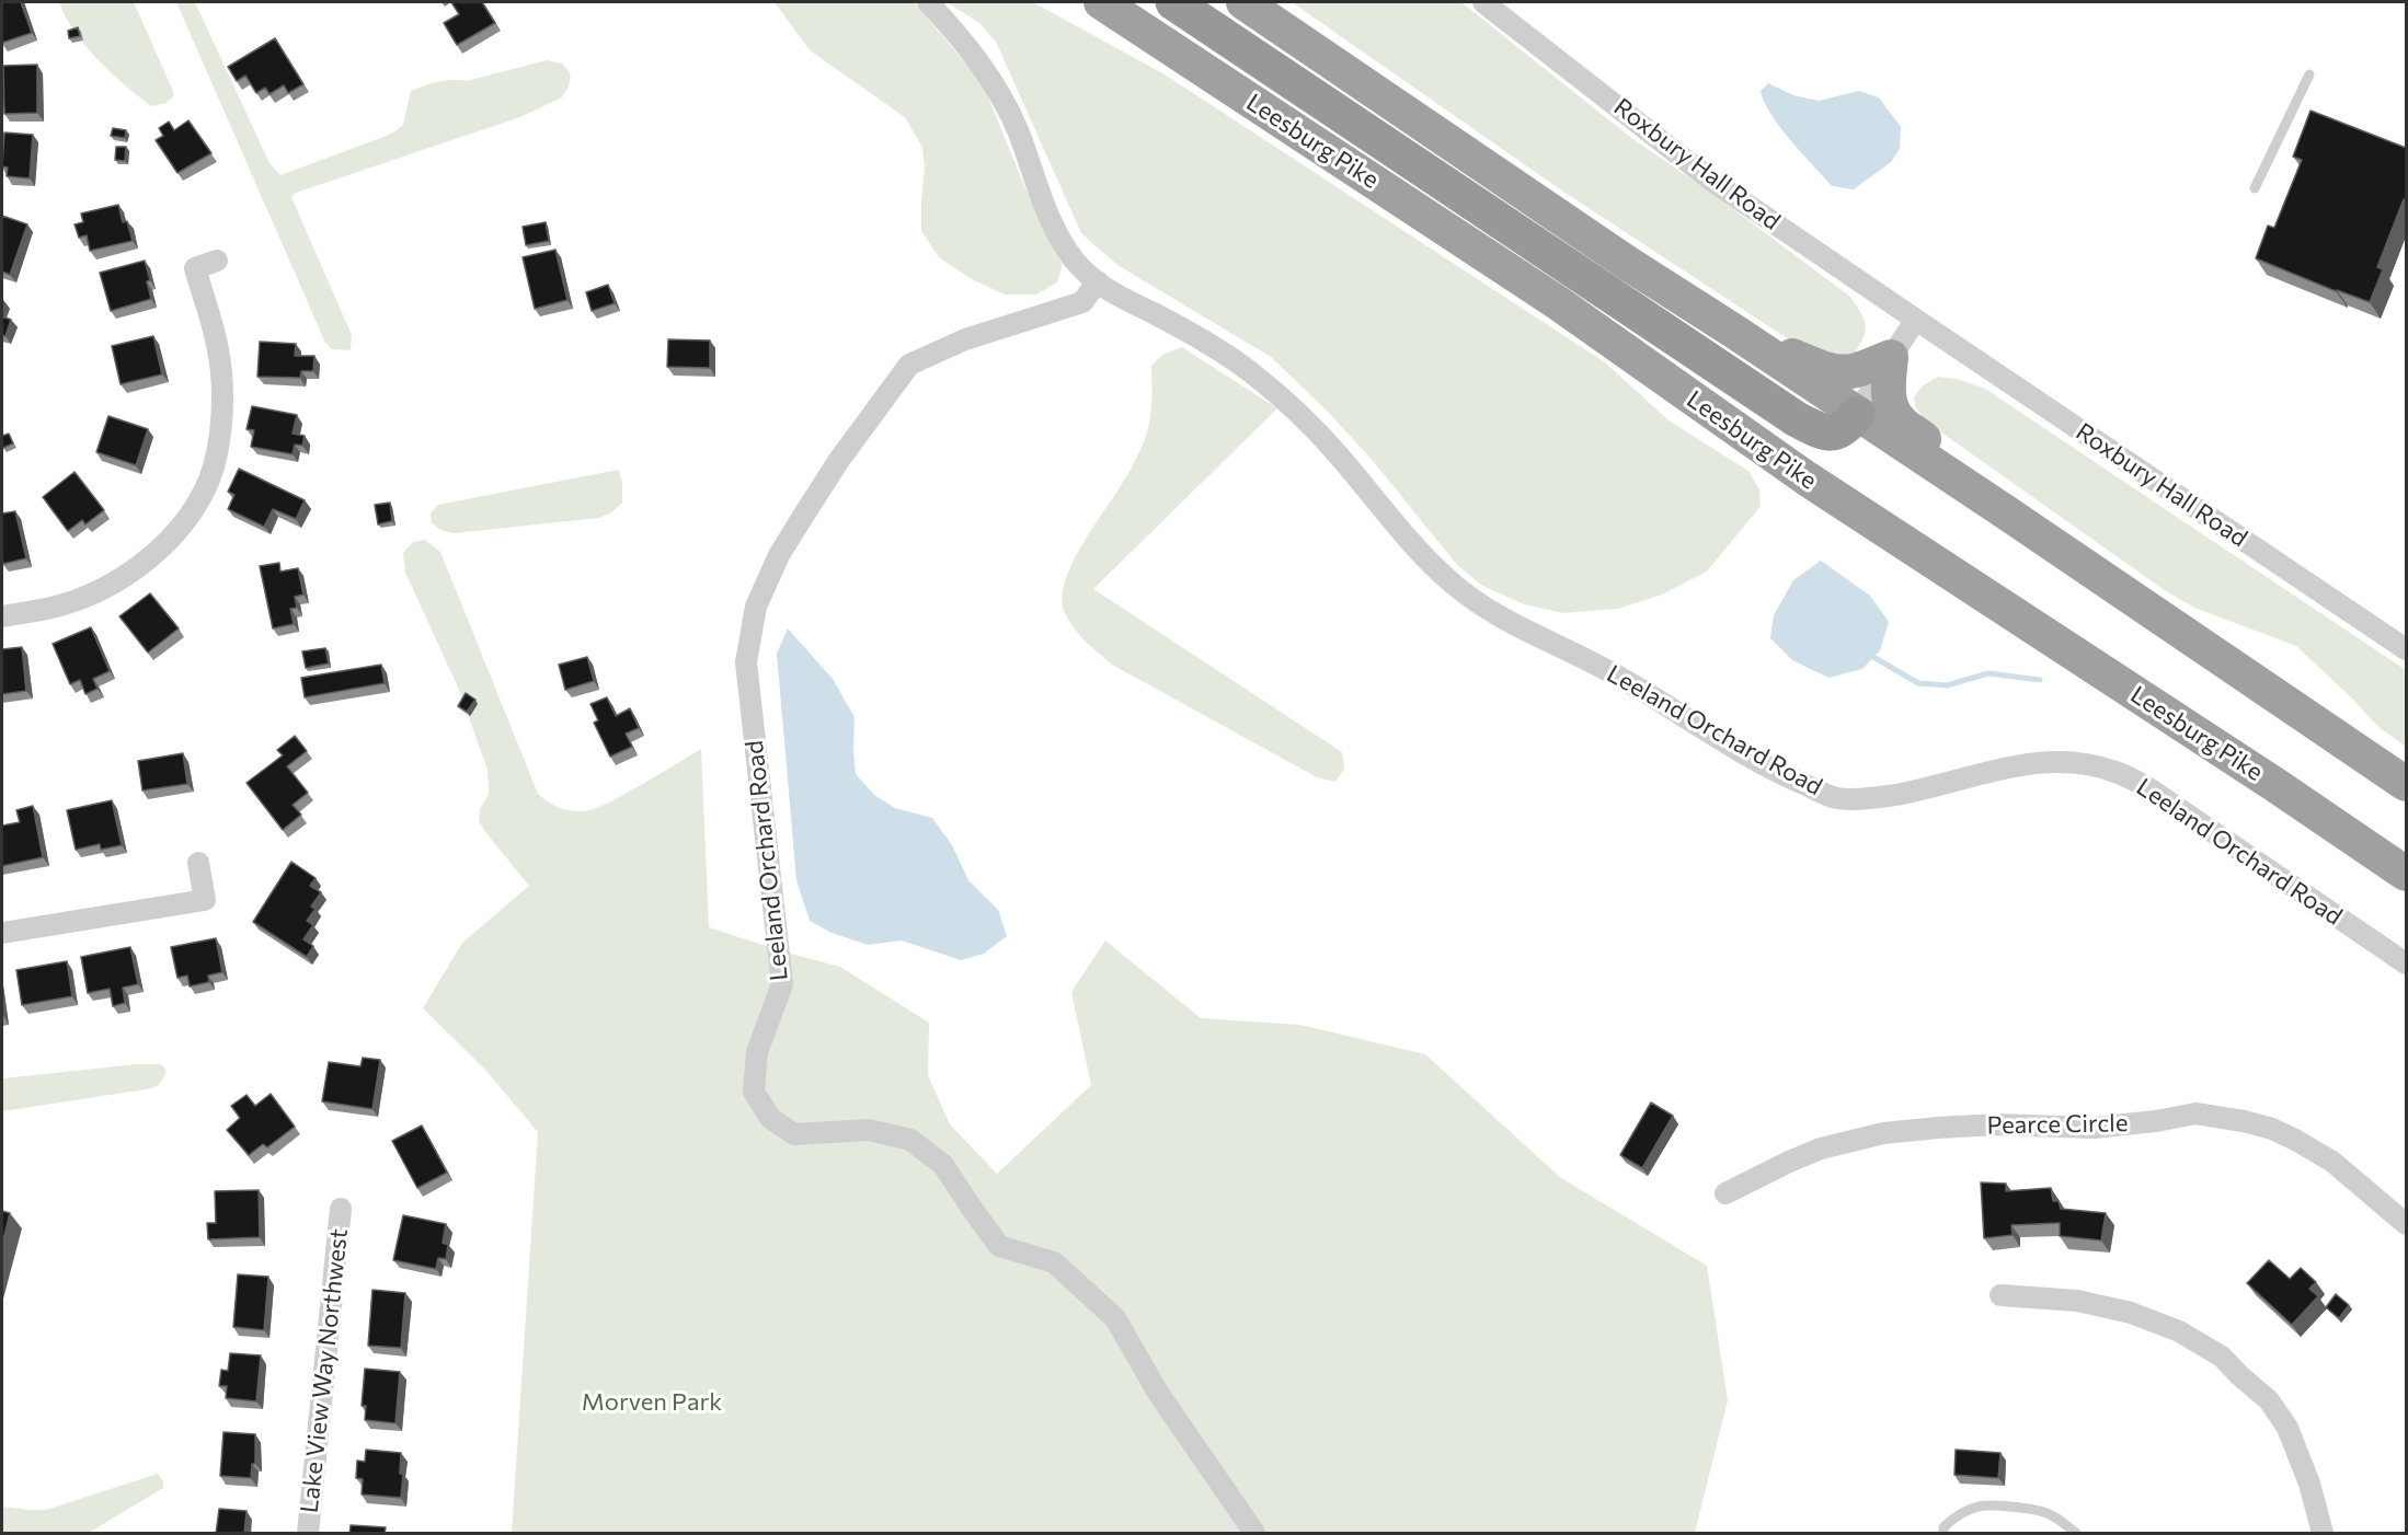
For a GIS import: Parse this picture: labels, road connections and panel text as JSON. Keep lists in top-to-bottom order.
{
  "streets": {
    "highway": ["Leesburg Pike"],
    "street": [
      "Roxbury Hall Road",
      "Leeland Orchard Road",
      "Pearce Circle",
      "Lake View Way Northwest"
    ]
  },
  "parks": ["Morven Park"]
}
